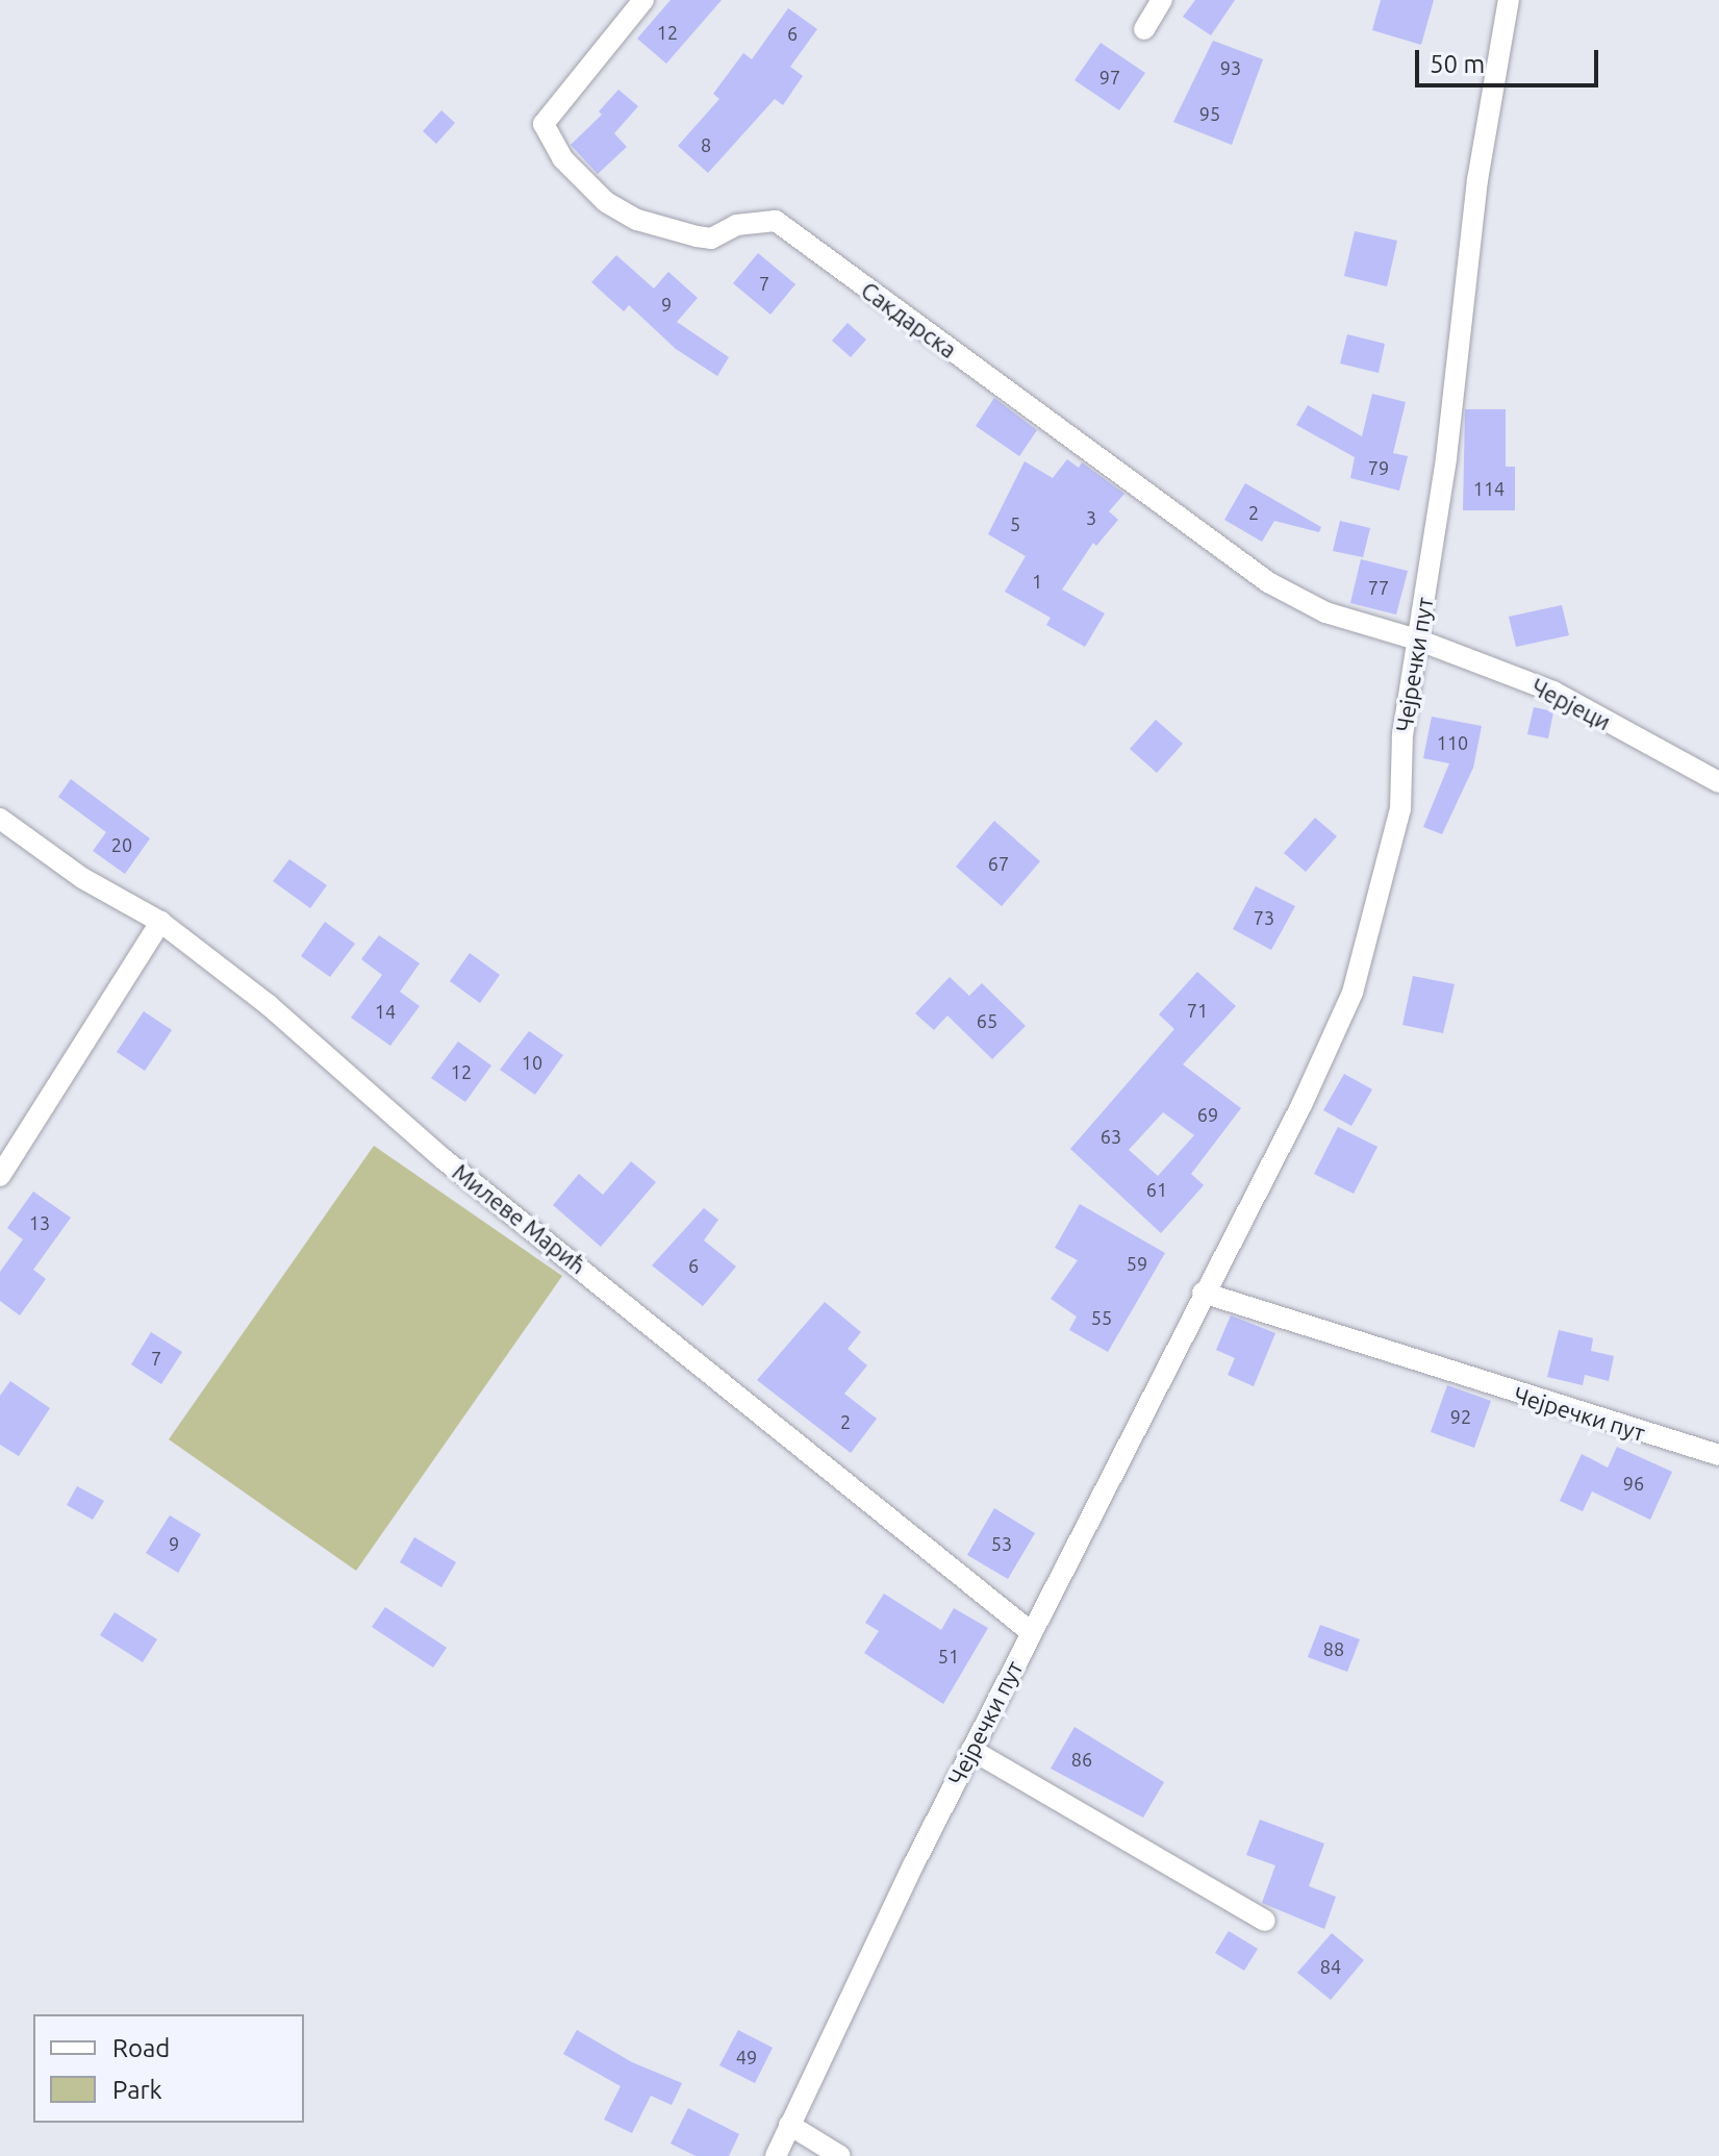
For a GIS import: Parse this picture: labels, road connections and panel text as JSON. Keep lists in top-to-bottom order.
{
  "streets": {
    "street": [
      "Сакдарска",
      "Чејречки пут",
      "Черјеци",
      "Милеве Мaрић"
    ]
  },
  "crossings": [
    ["Сакдарска", "Чејречки пут"],
    ["Сакдарска", "Черјеци"],
    ["Чејречки пут", "Черјеци"],
    ["Чејречки пут", "Милеве Мaрић"]
  ],
  "house_numbers": [
    "12",
    "6",
    "93",
    "97",
    "95",
    "8",
    "7",
    "9",
    "79",
    "114",
    "2",
    "3",
    "5",
    "1",
    "77",
    "110",
    "20",
    "67",
    "73",
    "71",
    "14",
    "65",
    "10",
    "12",
    "69",
    "63",
    "61",
    "13",
    "59",
    "6",
    "55",
    "7",
    "92",
    "2",
    "96",
    "9",
    "53",
    "88",
    "51",
    "86",
    "84",
    "49"
  ],
  "legend": ["Road", "Park"],
  "scale_bar": "50 m"
}
